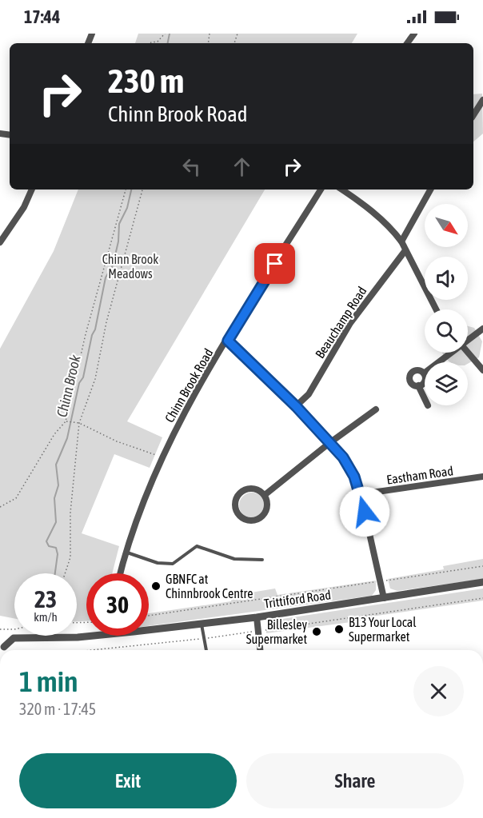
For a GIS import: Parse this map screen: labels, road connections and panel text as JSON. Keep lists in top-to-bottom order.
{
  "streets": {
    "street": [
      "Beauchamp Road",
      "Chinn Brook Road",
      "Eastham Road",
      "Trittiford Road"
    ]
  },
  "water": ["Chinn Brook"],
  "parks": ["Chinn Brook Meadows"],
  "places": ["GBNFC at Chinnbrook Centre", "B13 Your Local Supermarket", "Billesley Supermarket"],
  "north": "bottom right",
  "page": {
    "status": "17:44",
    "turn": ["230 m", "Chinn Brook Road"],
    "speed": "23 km/h",
    "limit": "30",
    "heading": ["1 min", "320 m · 17:45"],
    "buttons": ["Exit", "Share"]
  }
}
